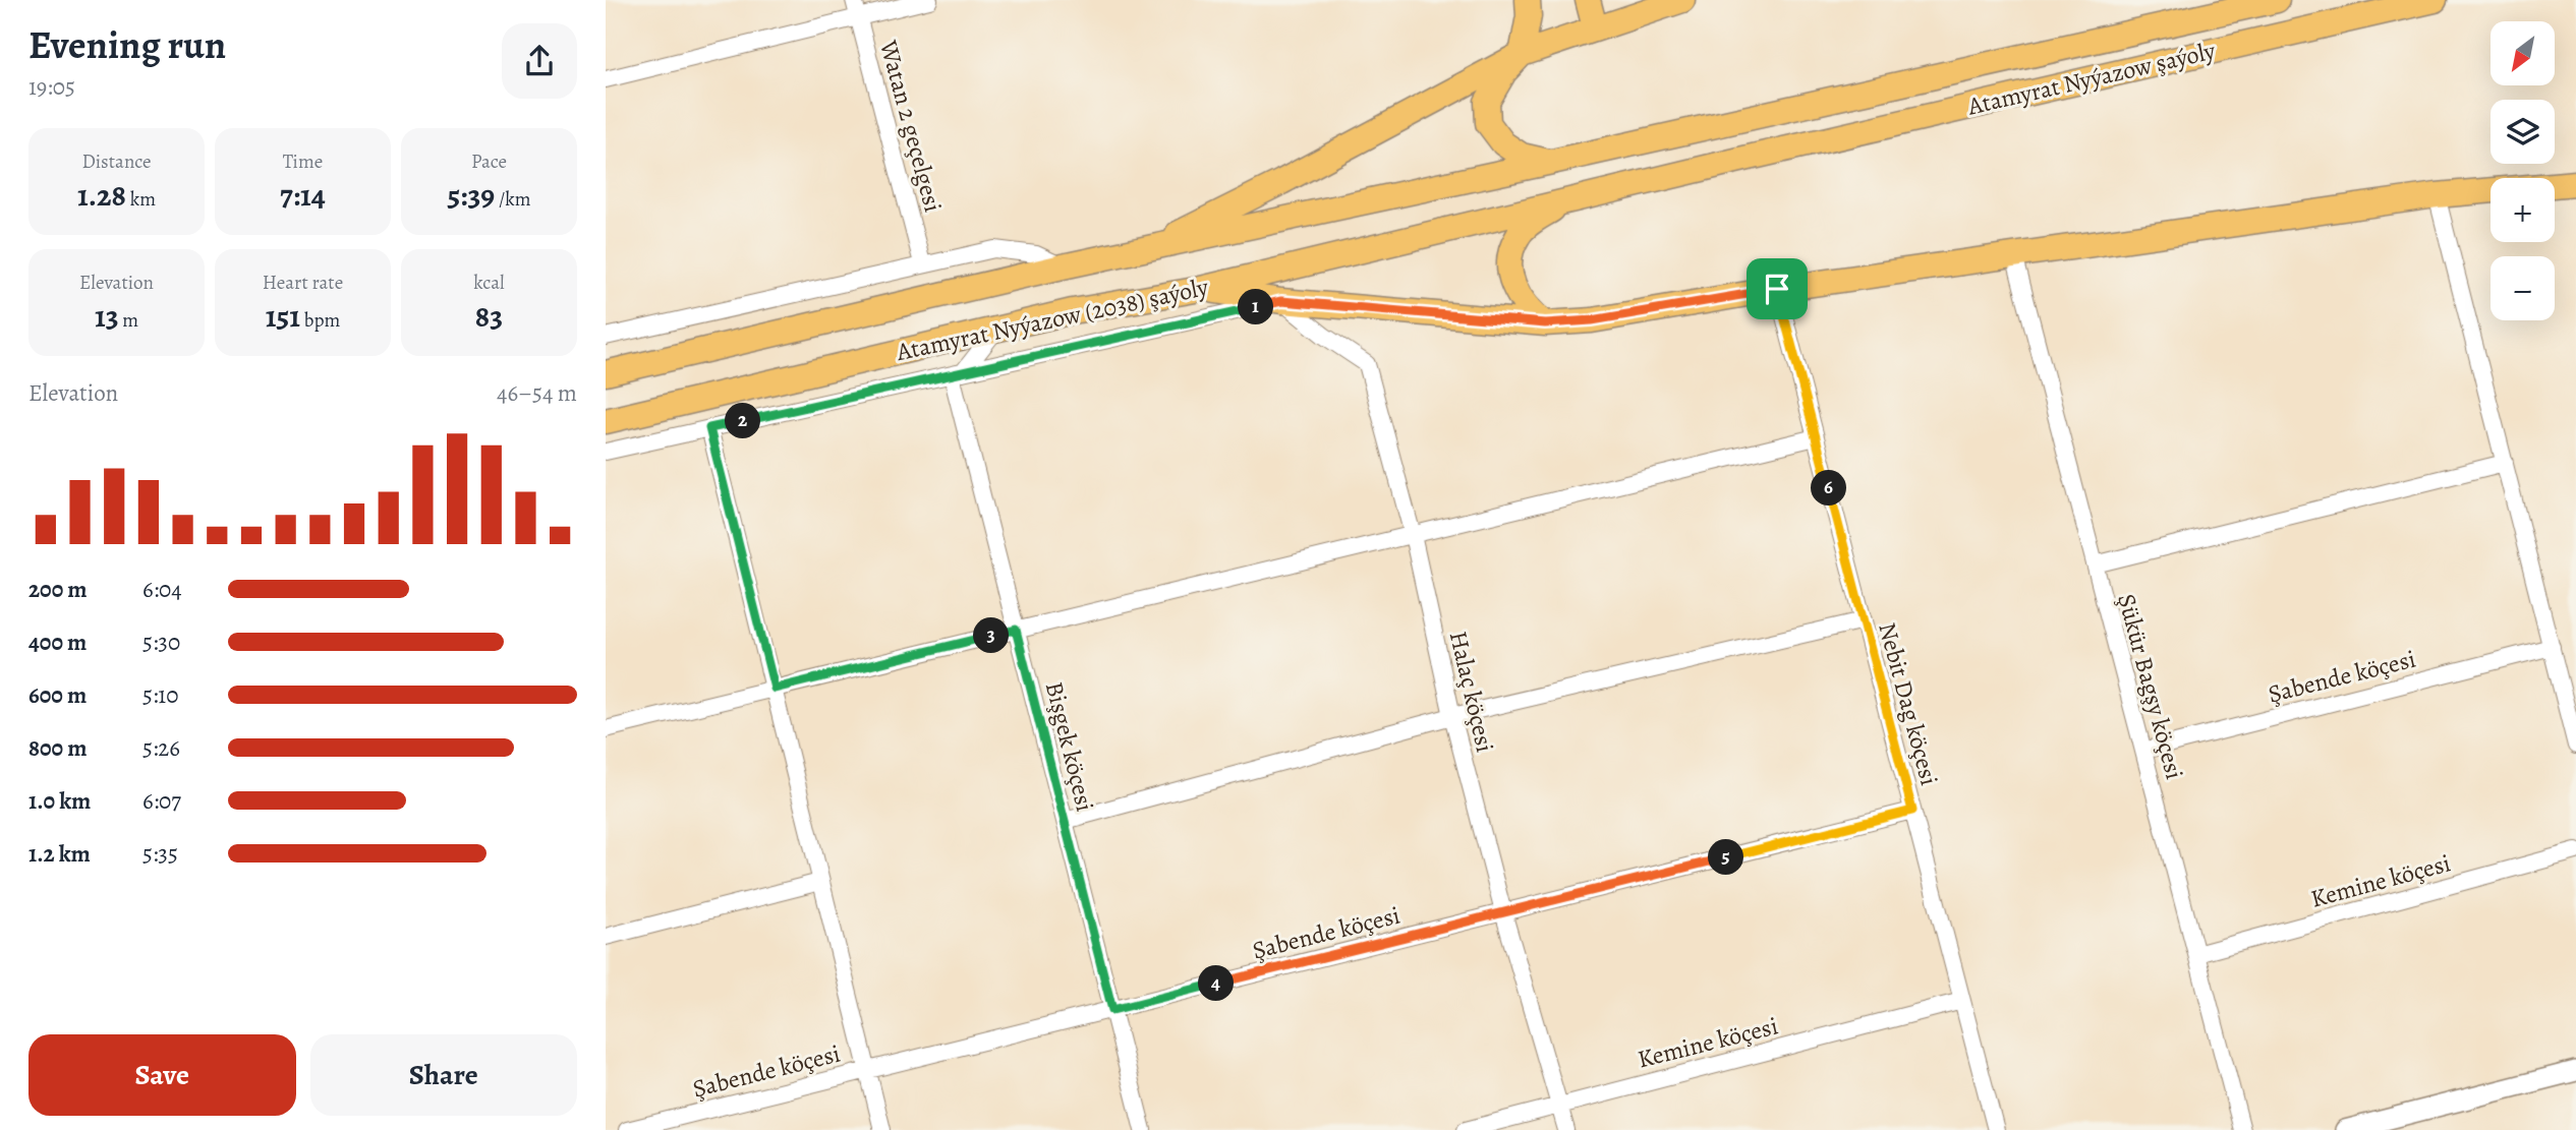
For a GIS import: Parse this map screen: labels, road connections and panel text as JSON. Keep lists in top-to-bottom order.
{
  "streets": {
    "main road": ["Atamyrat Nyýazow şaýoly", "Atamyrat Nyýazow (2038) şaýoly"],
    "street": [
      "Watan 2 geçelgesi",
      "Şabende köçesi",
      "Şükür Bagşy köçesi",
      "Halaç köçesi",
      "Nebit Dag köçesi",
      "Bişgek köçesi",
      "Kemine köçesi"
    ]
  },
  "crossings": [
    ["Atamyrat Nyýazow şaýoly", "Atamyrat Nyýazow (2038) şaýoly"],
    ["Şabende köçesi", "Şükür Bagşy köçesi"],
    ["Şabende köçesi", "Halaç köçesi"],
    ["Şabende köçesi", "Nebit Dag köçesi"],
    ["Şabende köçesi", "Bişgek köçesi"],
    ["Şükür Bagşy köçesi", "Kemine köçesi"],
    ["Halaç köçesi", "Kemine köçesi"],
    ["Nebit Dag köçesi", "Kemine köçesi"]
  ],
  "north": "bottom left",
  "page": {
    "heading": ["Evening run", "19:05"],
    "map_buttons": ["+", "−"],
    "stats": [
      ["Distance", "1.28 km"],
      ["Time", "7:14"],
      ["Pace", "5:39 /km"],
      ["Elevation", "13 m"],
      ["Heart rate", "151 bpm"],
      ["kcal", "83"]
    ],
    "pins": [
      "1",
      "2",
      "6",
      "3",
      "5",
      "4"
    ],
    "chart": ["Elevation", "46–54 m"],
    "list": [
      {
        "name": "200 m",
        "note": "6:04"
      },
      {
        "name": "400 m",
        "note": "5:30"
      },
      {
        "name": "600 m",
        "note": "5:10"
      },
      {
        "name": "800 m",
        "note": "5:26"
      },
      {
        "name": "1.0 km",
        "note": "6:07"
      },
      {
        "name": "1.2 km",
        "note": "5:35"
      }
    ],
    "buttons": ["Save", "Share"]
  }
}
